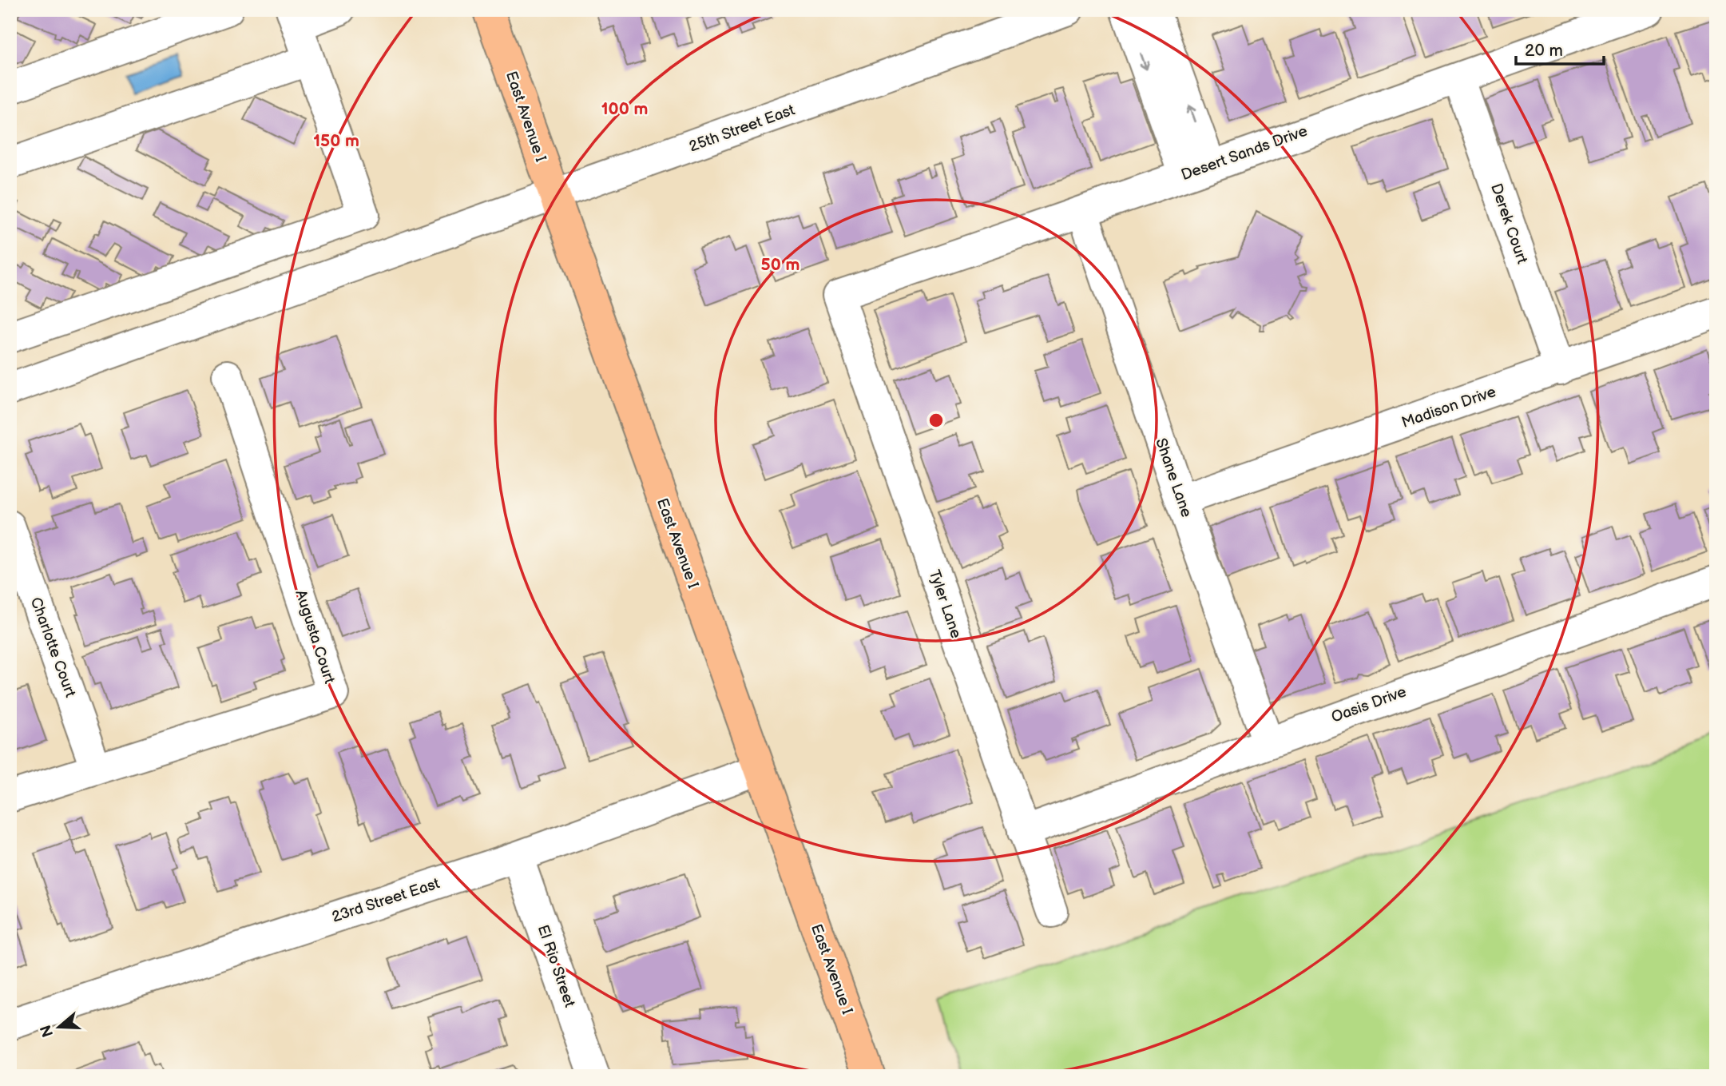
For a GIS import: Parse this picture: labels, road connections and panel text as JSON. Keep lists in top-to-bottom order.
{
  "streets": {
    "main road": ["East Avenue I"],
    "street": [
      "25th Street East",
      "Desert Sands Drive",
      "Derek Court",
      "Madison Drive",
      "Shane Lane",
      "Tyler Lane",
      "Augusta Court",
      "Charlotte Court",
      "Oasis Drive",
      "23rd Street East",
      "El Rio Street"
    ]
  },
  "crossings": [
    ["East Avenue I", "25th Street East"],
    ["East Avenue I", "23rd Street East"],
    ["Desert Sands Drive", "Derek Court"],
    ["Desert Sands Drive", "Shane Lane"],
    ["Desert Sands Drive", "Tyler Lane"],
    ["Derek Court", "Madison Drive"],
    ["Madison Drive", "Shane Lane"],
    ["Shane Lane", "Oasis Drive"],
    ["Tyler Lane", "Oasis Drive"],
    ["Augusta Court", "Charlotte Court"],
    ["23rd Street East", "El Rio Street"]
  ],
  "scale_bar": "20 m",
  "north": "left",
  "rings": ["100 m", "150 m", "50 m"]
}
